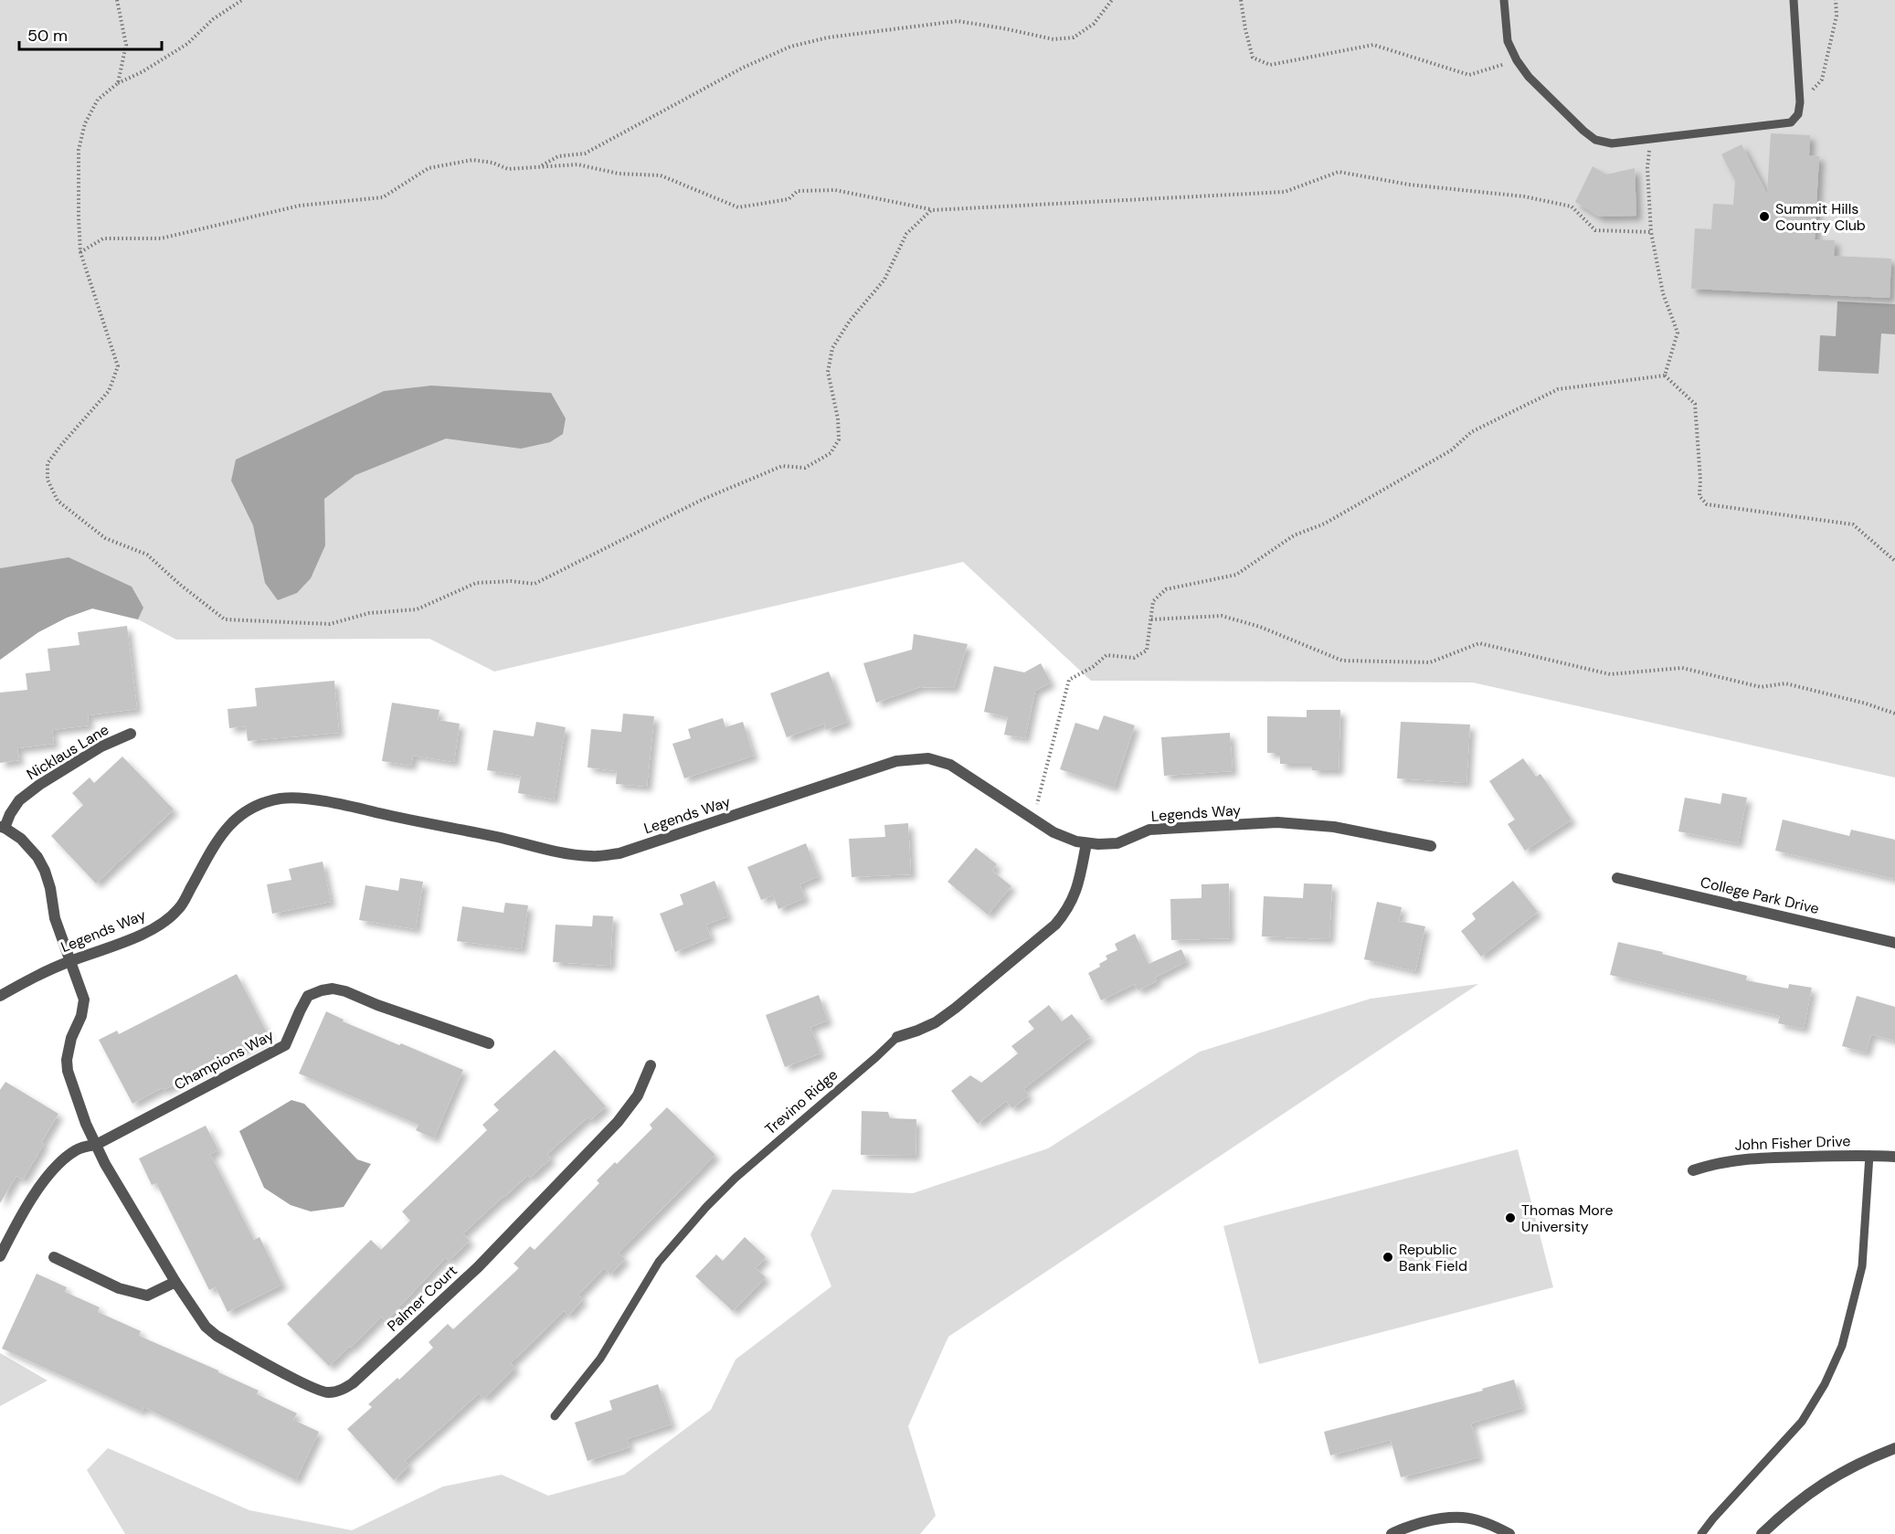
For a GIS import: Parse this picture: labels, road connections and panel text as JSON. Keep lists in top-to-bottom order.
{
  "streets": {
    "street": [
      "Nicklaus Lane",
      "Legends Way",
      "College Park Drive",
      "Champions Way",
      "Trevino Ridge",
      "John Fisher Drive",
      "Palmer Court"
    ]
  },
  "crossings": [
    ["Nicklaus Lane", "Palmer Court"],
    ["Legends Way", "Trevino Ridge"],
    ["Legends Way", "Palmer Court"],
    ["Champions Way", "Palmer Court"]
  ],
  "places": ["Summit Hills Country Club", "Thomas More University", "Republic Bank Field"],
  "scale_bar": "50 m"
}
